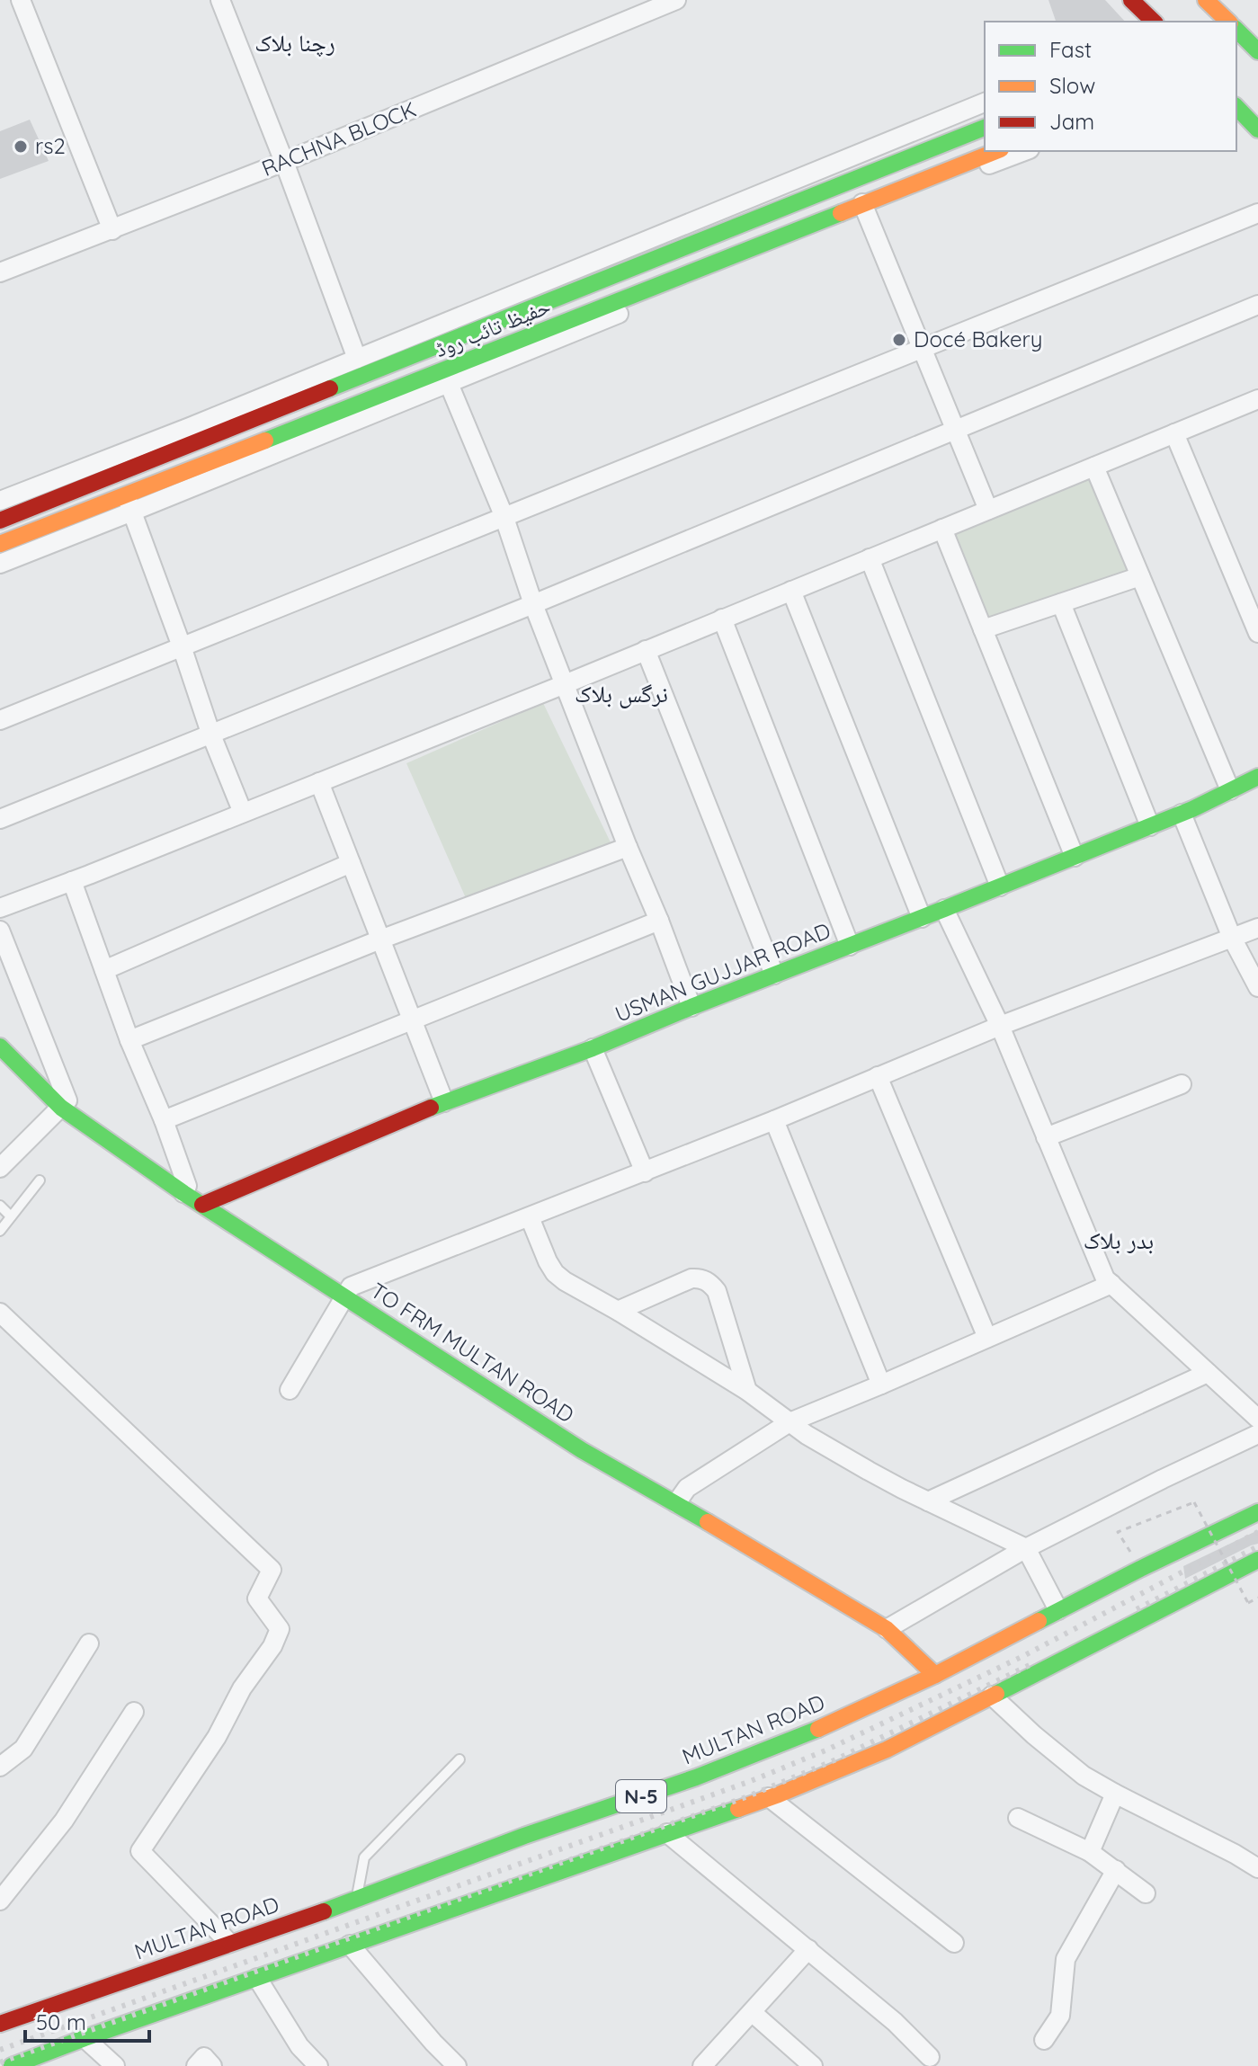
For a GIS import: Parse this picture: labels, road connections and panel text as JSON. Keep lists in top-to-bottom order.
{
  "streets": {
    "street": [
      "RACHNA BLOCK",
      "حفیظ تائب روڈ",
      "USMAN GUJJAR ROAD",
      "TO FRM MULTAN ROAD",
      "MULTAN ROAD",
      "N-5"
    ]
  },
  "crossings": [
    ["USMAN GUJJAR ROAD", "TO FRM MULTAN ROAD"],
    ["TO FRM MULTAN ROAD", "MULTAN ROAD"]
  ],
  "districts": ["رچنا بلاک", "نرگس بلاک", "بدر بلاک"],
  "places": ["rs2", "Docé Bakery"],
  "legend": ["Fast", "Slow", "Jam"],
  "scale_bar": "50 m"
}
